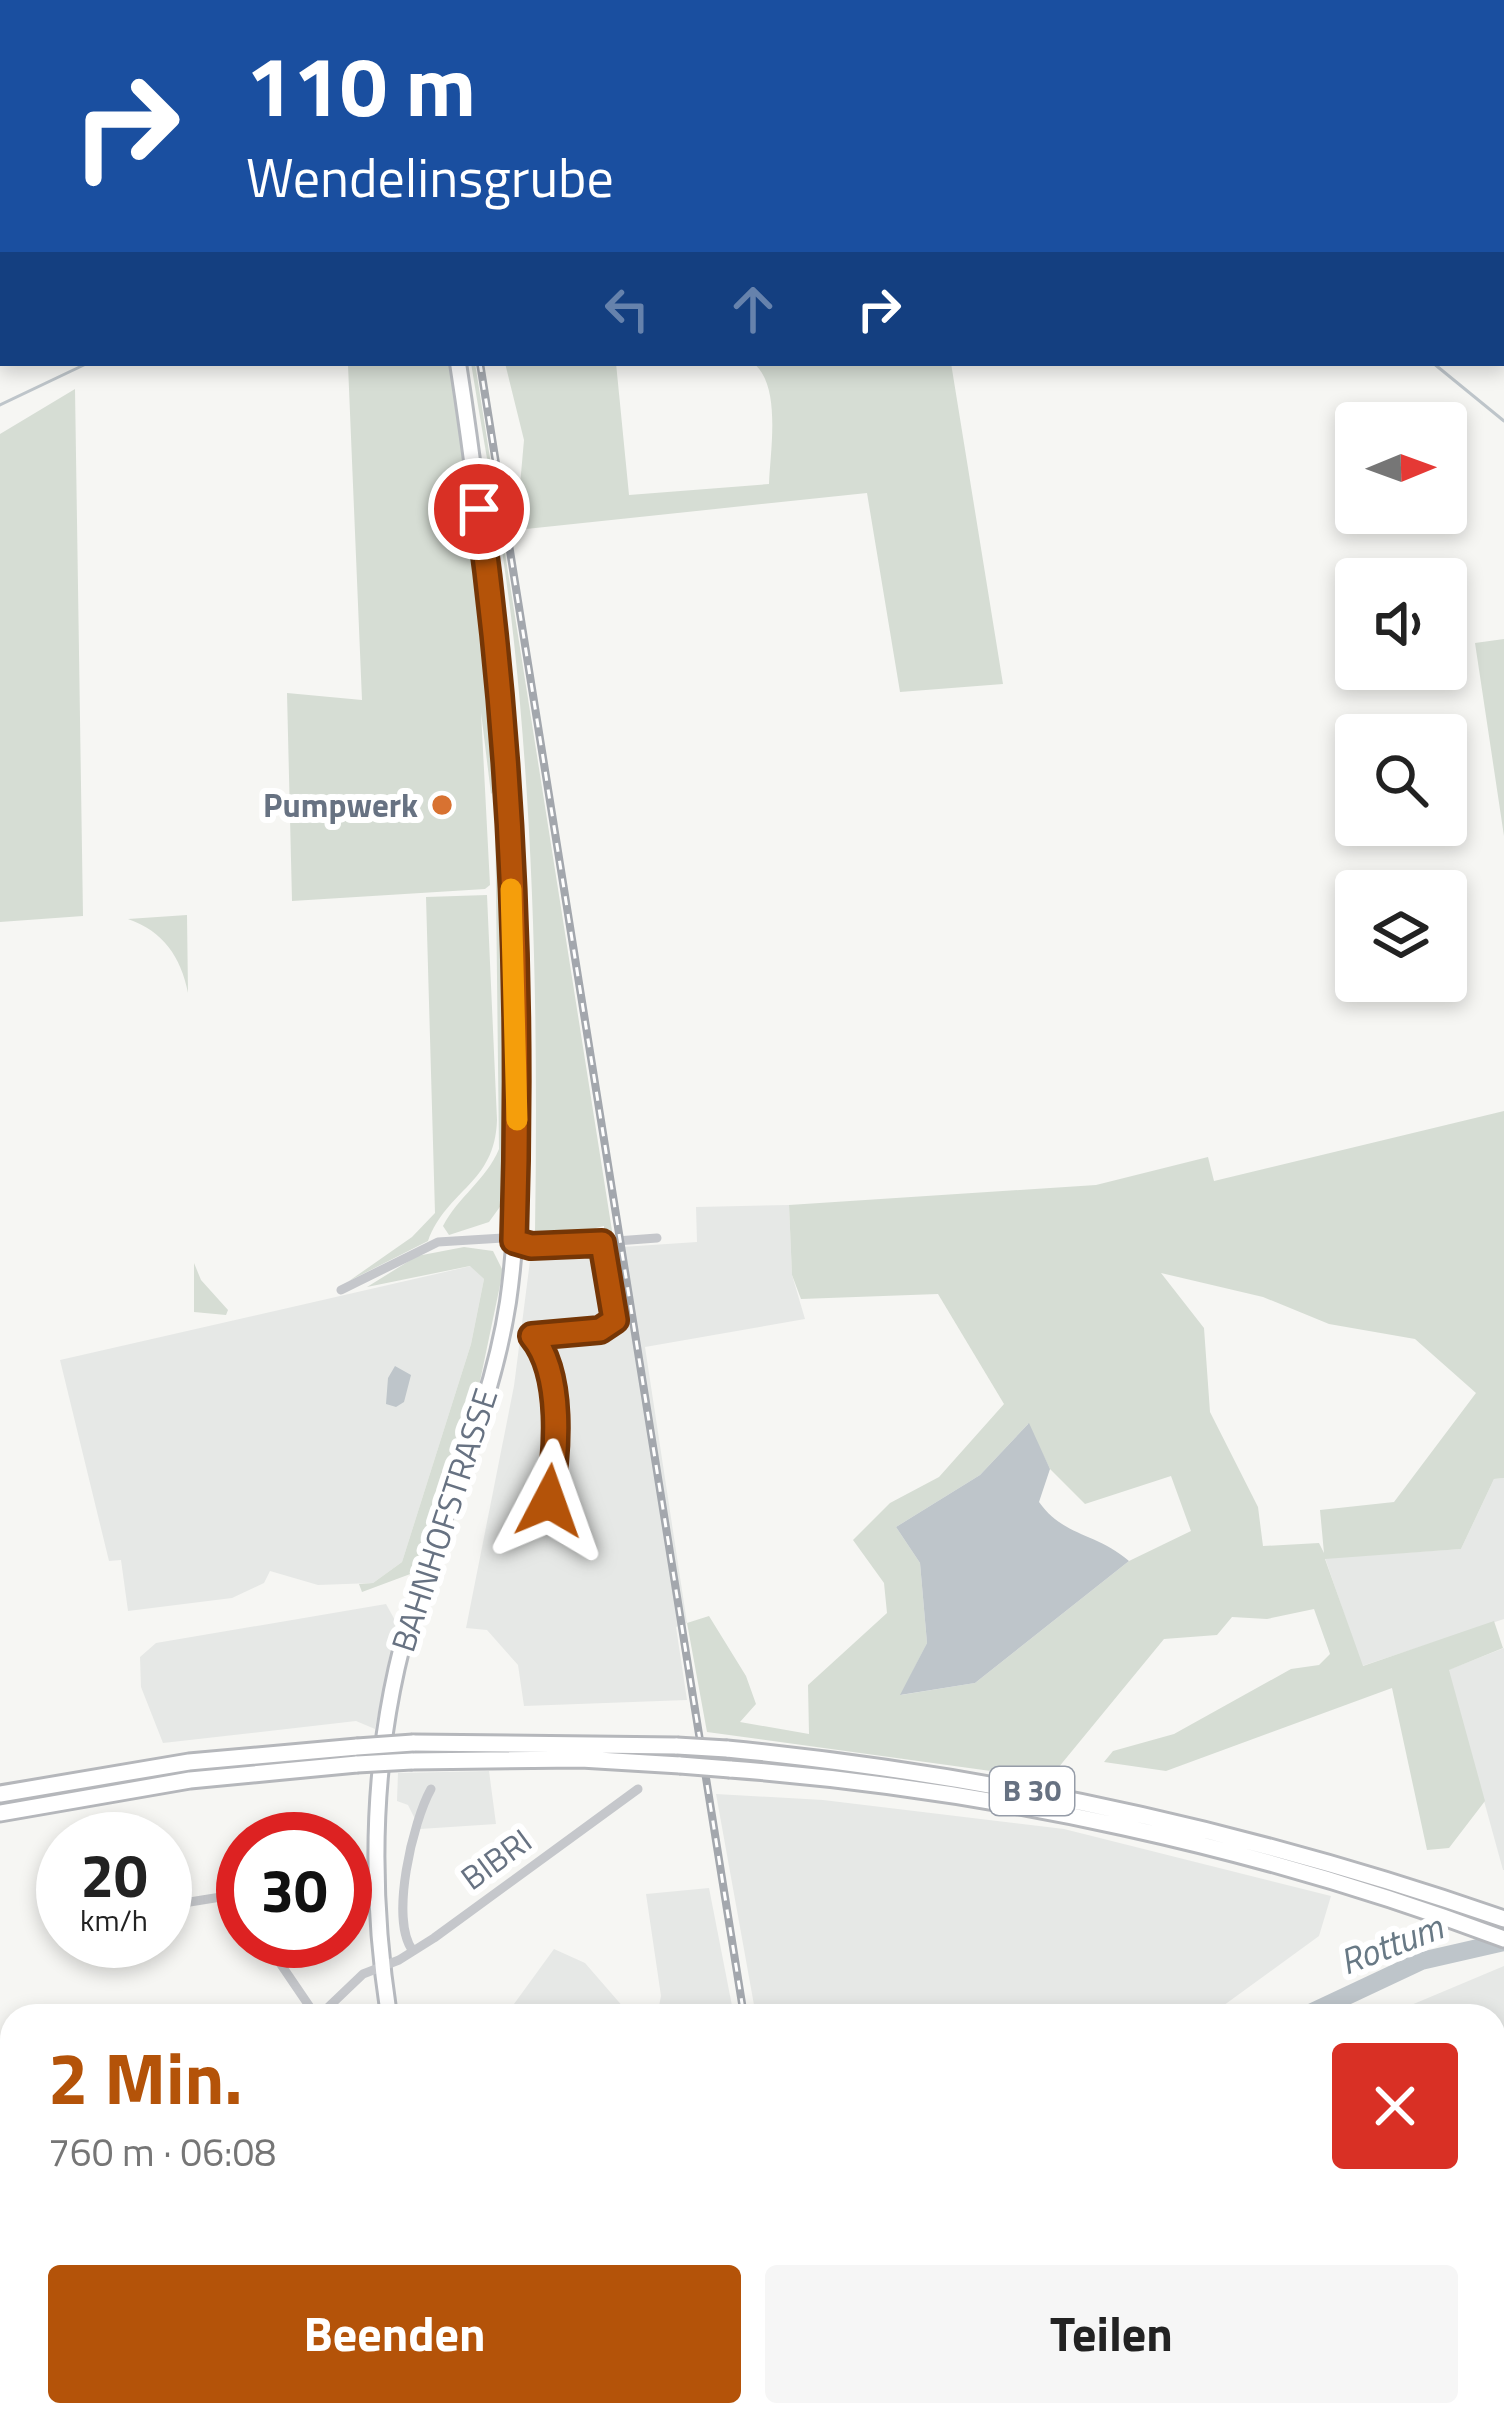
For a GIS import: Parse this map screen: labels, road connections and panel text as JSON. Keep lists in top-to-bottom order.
{
  "streets": {
    "highway": ["B 30"],
    "main road": ["BAHNHOFSTRASSE"],
    "street": ["BIBRI"]
  },
  "crossings": [
    ["BAHNHOFSTRASSE", "BIBRI"]
  ],
  "water": ["Rottum"],
  "places": ["Pumpwerk"],
  "north": "right",
  "page": {
    "turn": ["110 m", "Wendelinsgrube"],
    "speed": "20 km/h",
    "limit": "30",
    "heading": ["2 Min.", "760 m · 06:08"],
    "buttons": ["Beenden", "Teilen"]
  }
}
